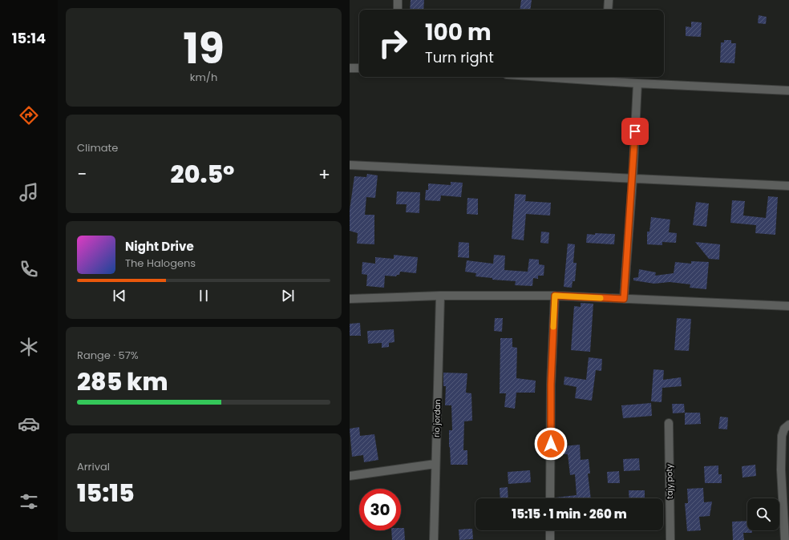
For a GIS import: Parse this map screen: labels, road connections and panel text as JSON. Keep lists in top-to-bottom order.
{
  "streets": {
    "street": ["rio jordan", "tajy poty"]
  },
  "page": {
    "tabs": "15:14",
    "tile": [
      ["19", "km/h"],
      "Climate",
      ["Range · 57%", "285 km"],
      ["Arrival", "15:15"]
    ],
    "turn": ["100 m", "Turn right"],
    "heat": ["−", "20.5°", "+"],
    "song": ["Night Drive", "The Halogens"],
    "limit": "30",
    "trip": "15:15 · 1 min · 260 m"
  }
}
